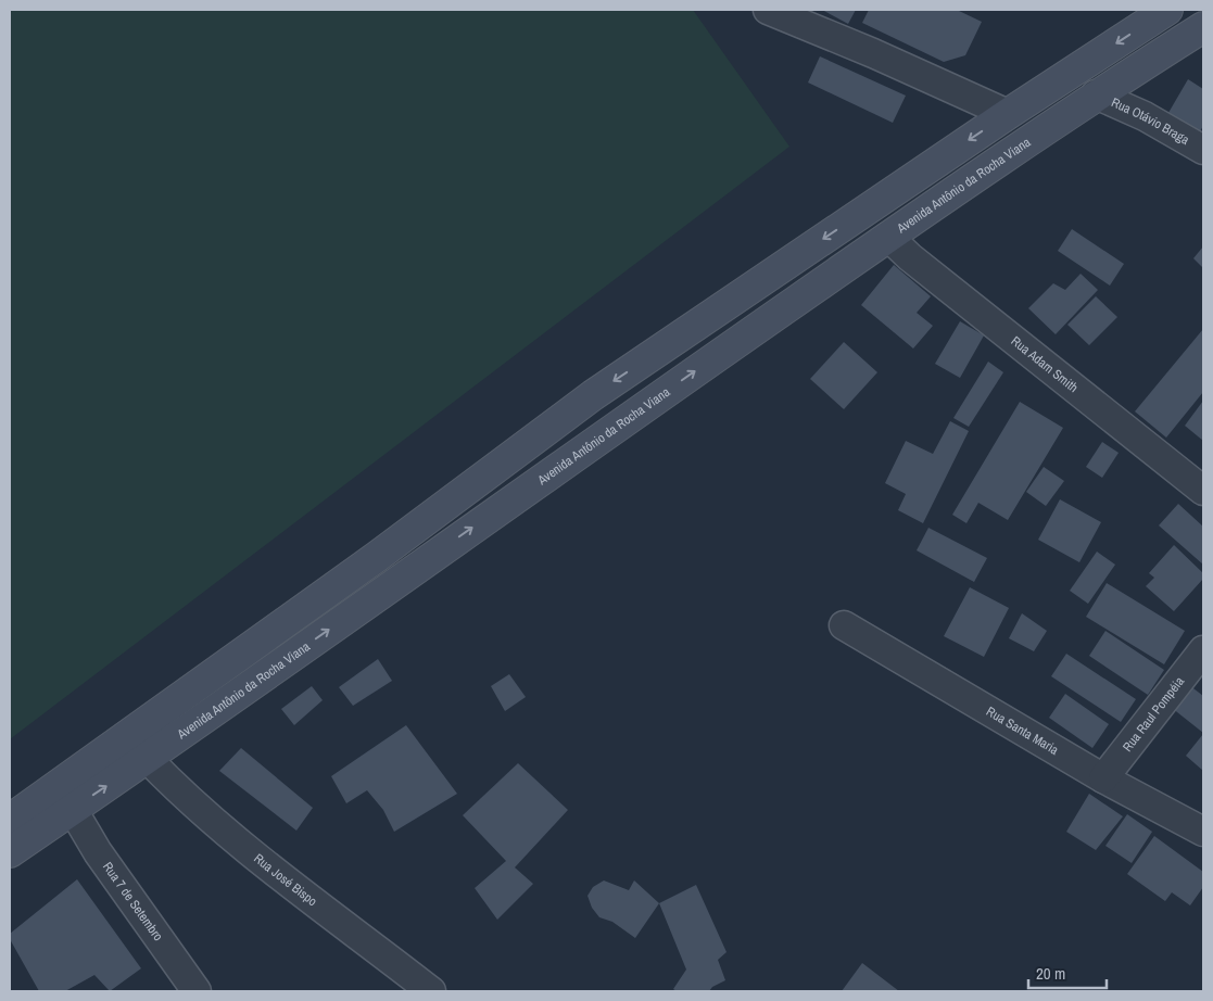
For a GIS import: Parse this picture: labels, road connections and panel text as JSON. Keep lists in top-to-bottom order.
{
  "streets": {
    "main road": ["Avenida Antônio da Rocha Viana"],
    "street": [
      "Rua Otávio Braga",
      "Rua Adam Smith",
      "Rua Raul Pompéia",
      "Rua Santa Maria",
      "Rua José Bispo",
      "Rua 7 de Setembro"
    ]
  },
  "crossings": [
    ["Rua Otávio Braga", "Avenida Antônio da Rocha Viana"],
    ["Avenida Antônio da Rocha Viana", "Rua Adam Smith"],
    ["Avenida Antônio da Rocha Viana", "Rua José Bispo"],
    ["Avenida Antônio da Rocha Viana", "Rua 7 de Setembro"],
    ["Rua Raul Pompéia", "Rua Santa Maria"]
  ],
  "scale_bar": "20 m"
}
